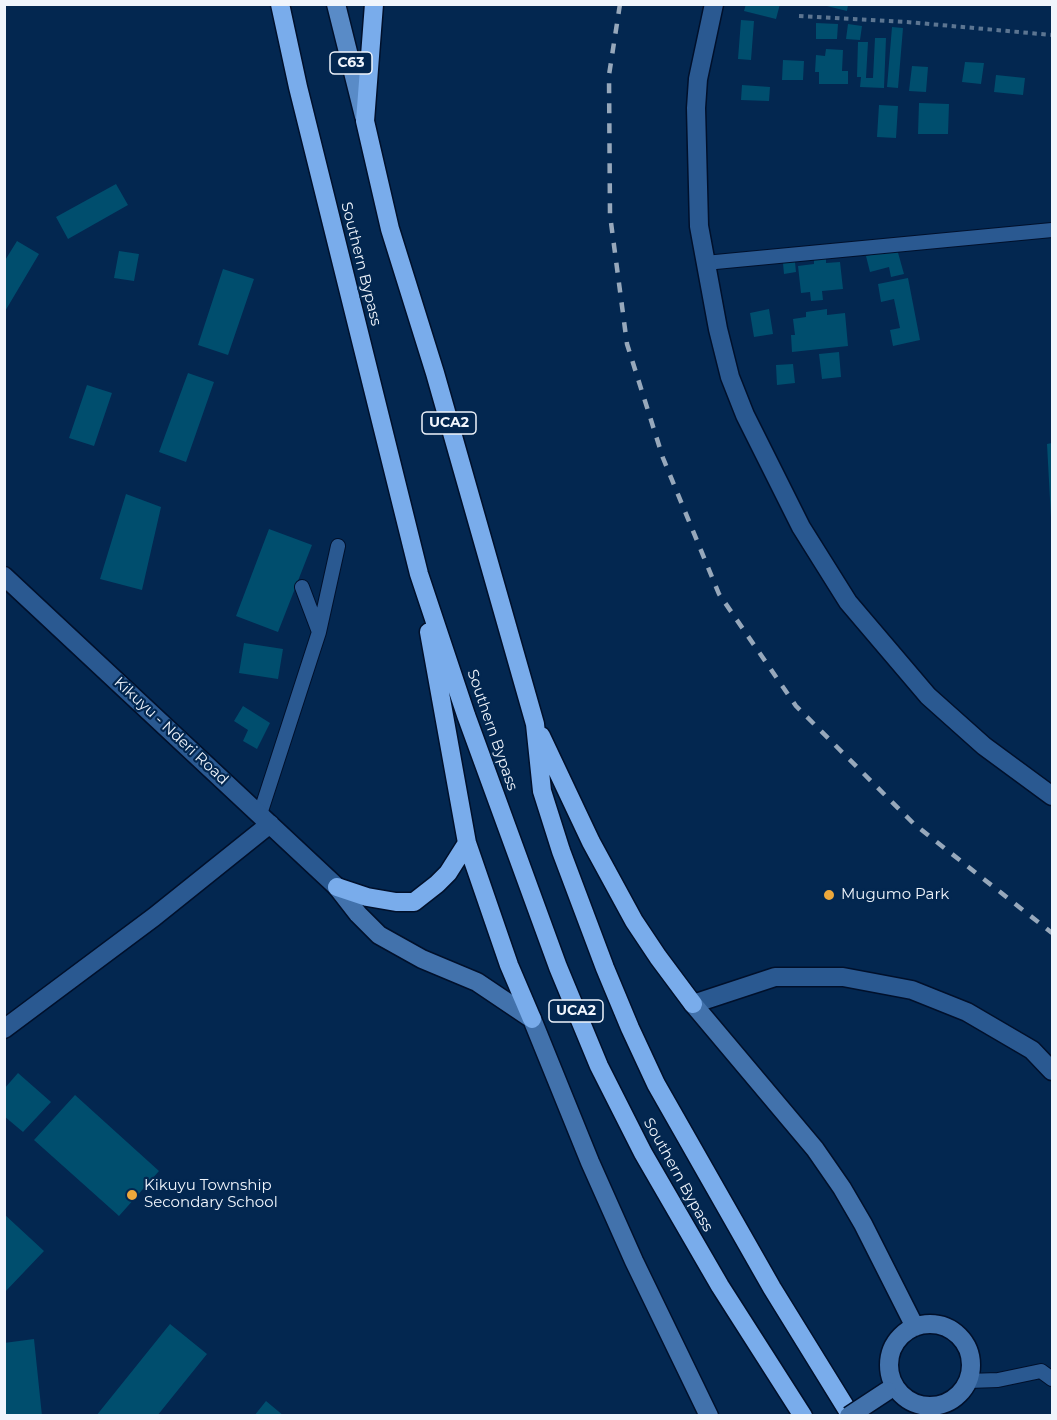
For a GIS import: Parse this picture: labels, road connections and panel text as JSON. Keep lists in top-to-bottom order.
{
  "streets": {
    "highway": ["Southern Bypass", "UCA2"],
    "main road": ["C63"],
    "street": ["Kikuyu - Nderi Road"]
  },
  "places": ["Mugumo Park", "Kikuyu Township Secondary School"]
}
